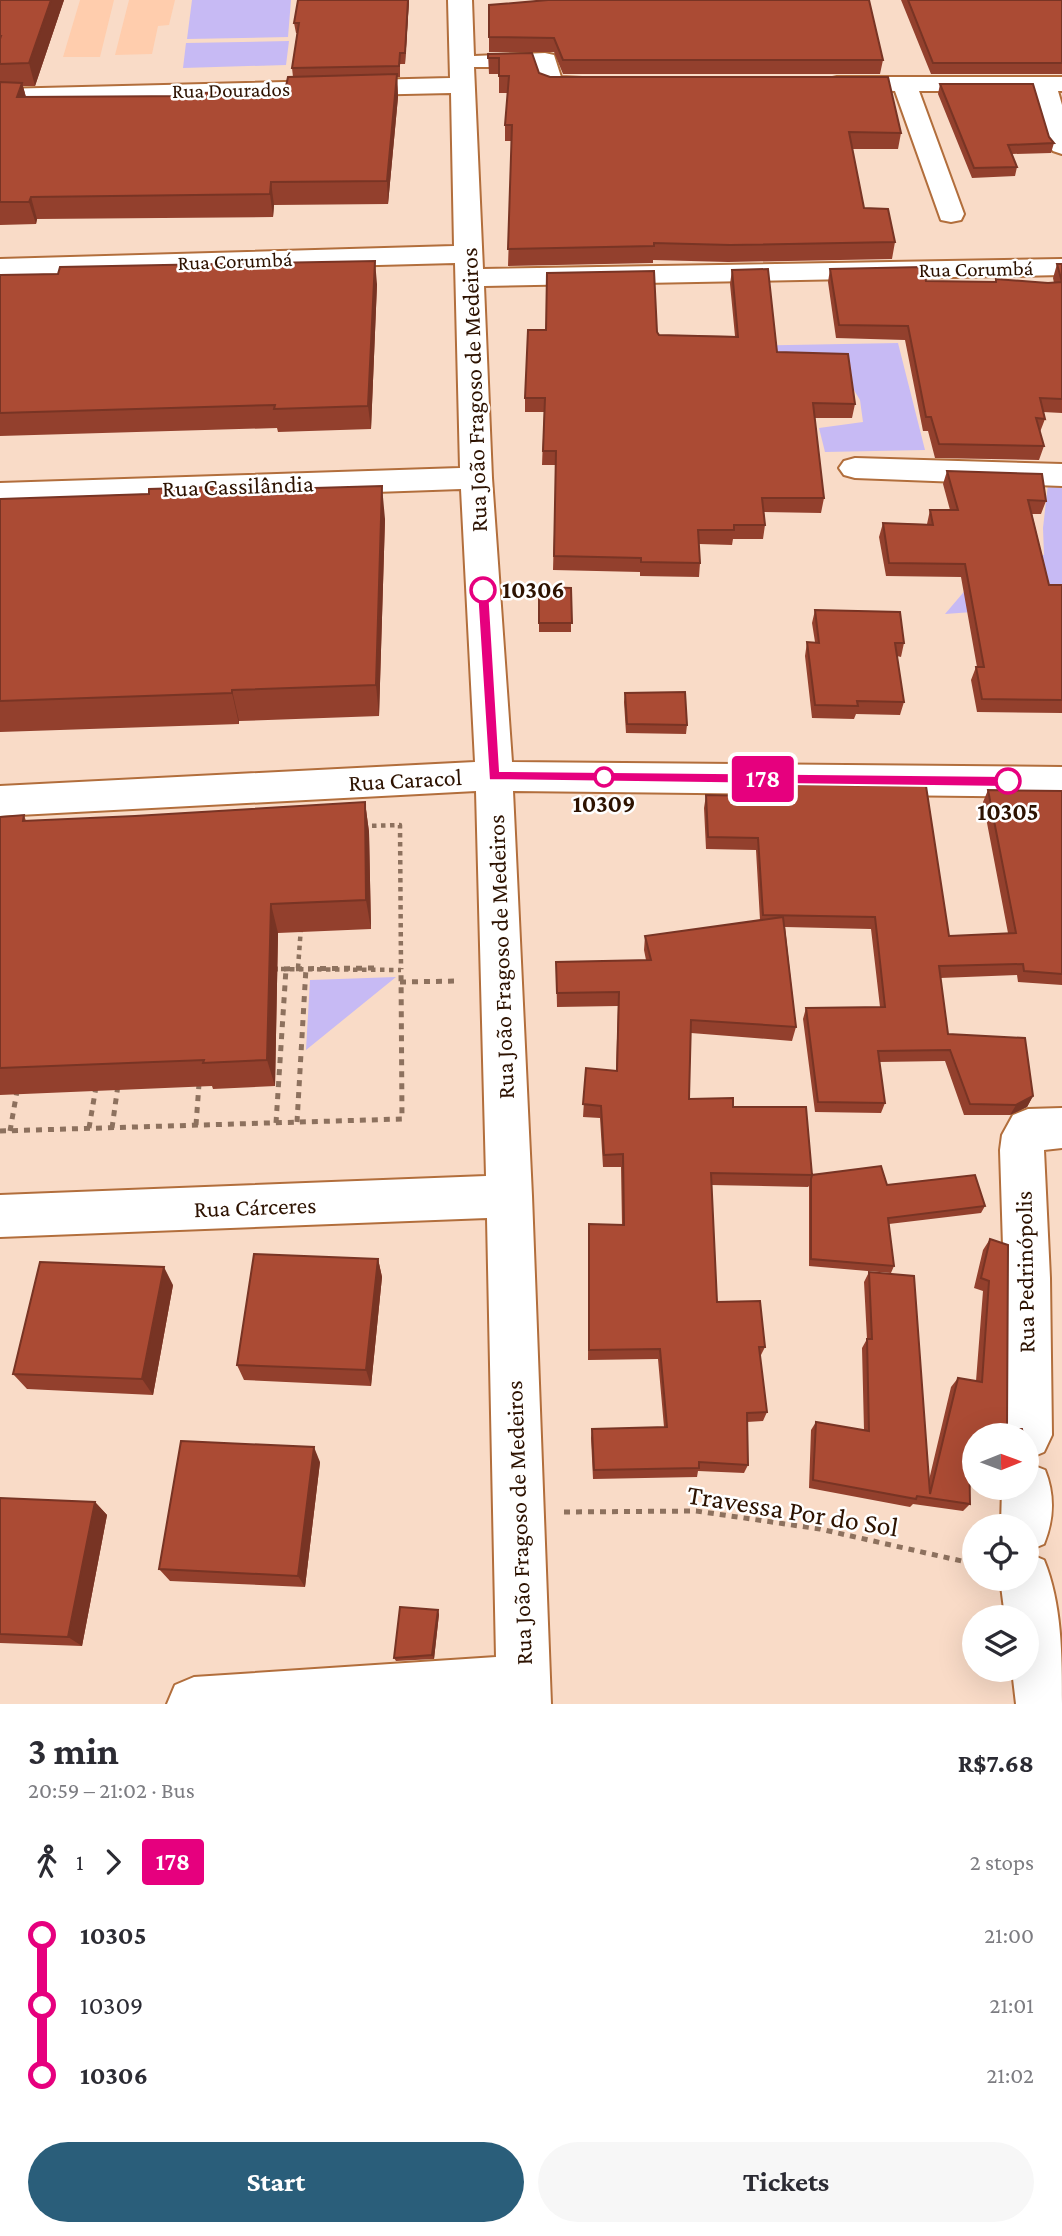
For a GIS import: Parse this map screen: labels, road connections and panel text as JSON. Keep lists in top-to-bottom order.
{
  "streets": {
    "street": [
      "Rua Dourados",
      "Rua Corumbá",
      "Rua João Fragoso de Medeiros",
      "Rua Cassilândia",
      "Rua Caracol",
      "Rua Cárceres",
      "Rua Pedrinópolis"
    ],
    "path": ["Travessa Por do Sol"]
  },
  "crossings": [
    ["Rua Dourados", "Rua João Fragoso de Medeiros"],
    ["Rua Corumbá", "Rua João Fragoso de Medeiros"],
    ["Rua João Fragoso de Medeiros", "Rua Cassilândia"],
    ["Rua João Fragoso de Medeiros", "Rua Caracol"],
    ["Rua João Fragoso de Medeiros", "Rua Cárceres"],
    ["Rua João Fragoso de Medeiros", "Travessa Por do Sol"]
  ],
  "places": ["10306", "10309", "10305"],
  "lines": ["bus line 178"],
  "north": "right",
  "page": {
    "on_map": "178",
    "heading": ["3 min", "20:59 – 21:02 · Bus", "R$7.68"],
    "legs": ["1", "178", "2 stops"],
    "list": [
      {
        "name": "10305",
        "value": "21:00"
      },
      {
        "name": "10309",
        "value": "21:01"
      },
      {
        "name": "10306",
        "value": "21:02"
      }
    ],
    "buttons": ["Start", "Tickets"]
  }
}
